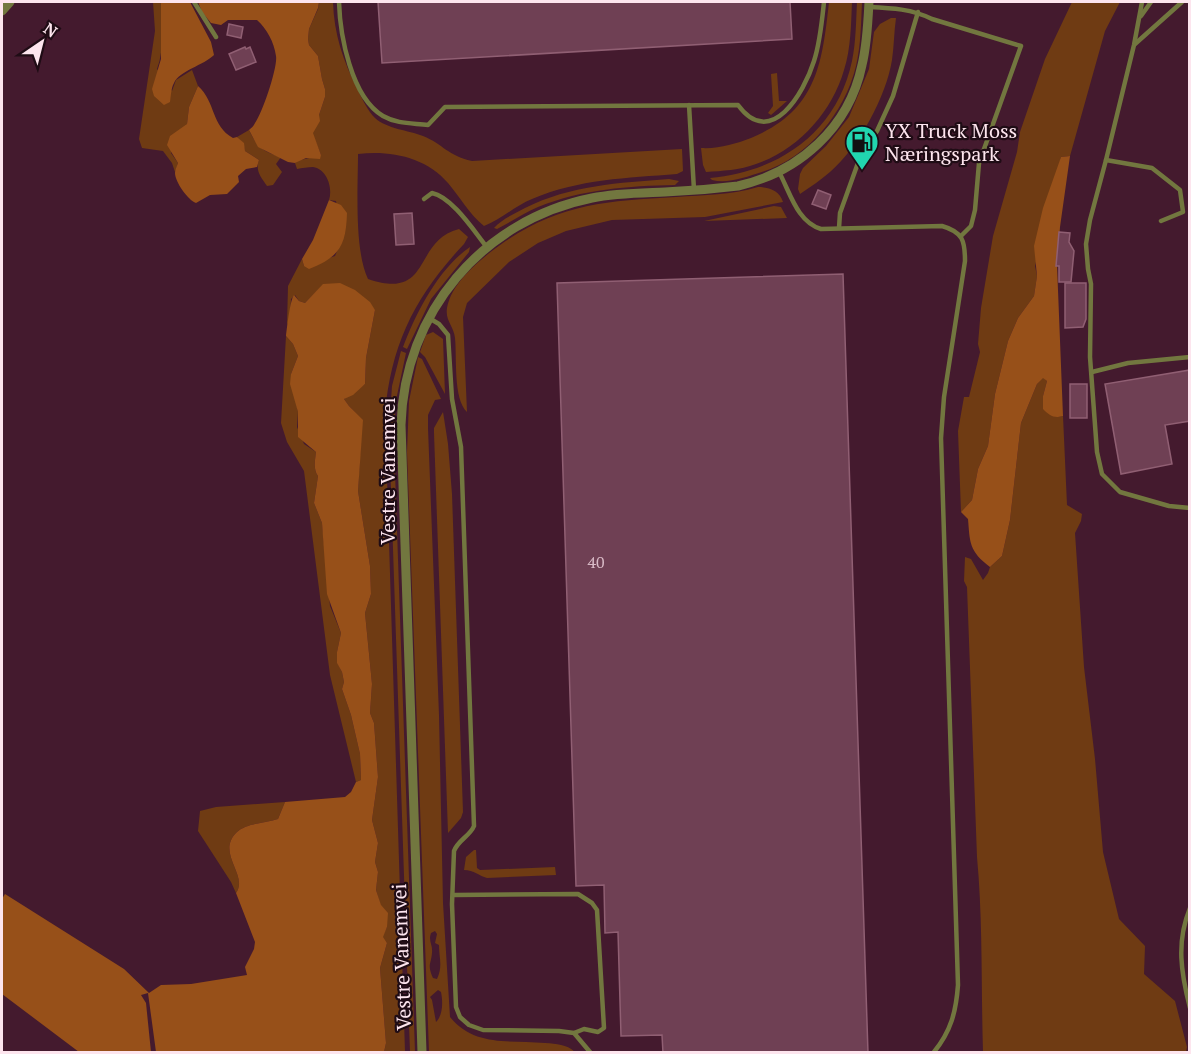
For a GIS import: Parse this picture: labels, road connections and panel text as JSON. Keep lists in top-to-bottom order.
{
  "streets": {
    "street": ["Vestre Vanemvei"]
  },
  "places": {
    "fuel station": ["YX Truck Moss Næringspark"]
  },
  "house_numbers": ["40"],
  "north": "top right"
}
